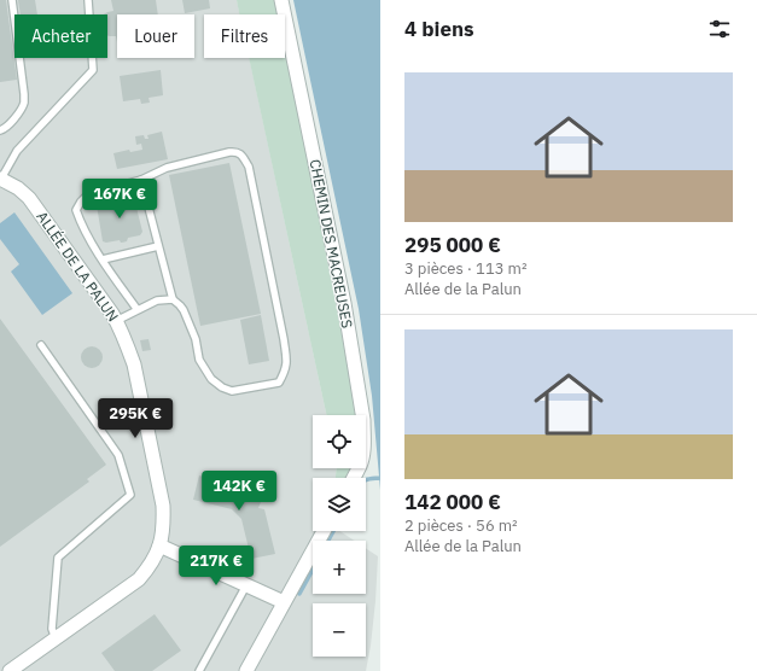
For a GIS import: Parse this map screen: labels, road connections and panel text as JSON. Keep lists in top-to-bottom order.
{
  "streets": {
    "street": ["CHEMIN DES MACREUSES", "ALLÉE DE LA PALUN"]
  },
  "page": {
    "heading": "4 biens",
    "chip": ["Acheter", "Louer", "Filtres"],
    "list": [
      {
        "name": "295 000 €",
        "note": "3 pièces · 113 m² · Allée de la Palun"
      },
      {
        "name": "142 000 €",
        "note": "2 pièces · 56 m² · Allée de la Palun"
      }
    ],
    "price": [
      "167K €",
      "295K €",
      "142K €",
      "217K €"
    ],
    "map_buttons": ["+", "−"]
  }
}
